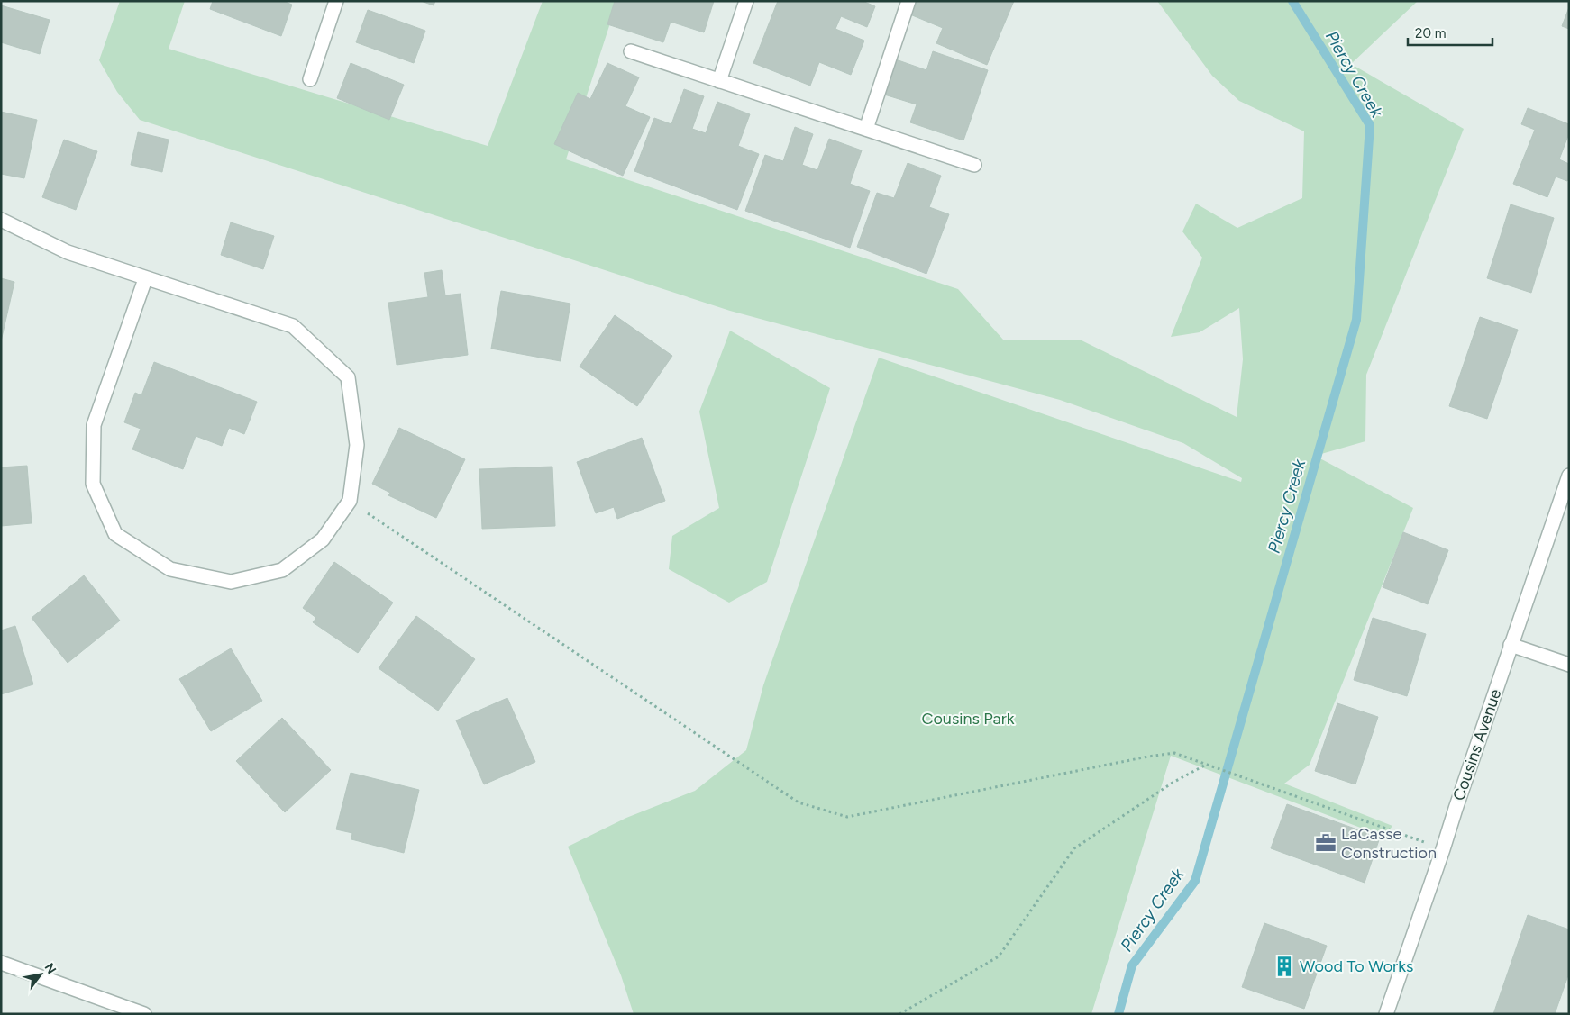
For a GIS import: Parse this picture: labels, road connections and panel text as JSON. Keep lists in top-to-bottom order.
{
  "streets": {
    "street": ["Cousins Avenue"]
  },
  "water": ["Piercy Creek"],
  "parks": ["Cousins Park"],
  "places": {
    "office": ["LaCasse Construction"],
    "building": ["Wood To Works"]
  },
  "scale_bar": "20 m",
  "north": "top right"
}
